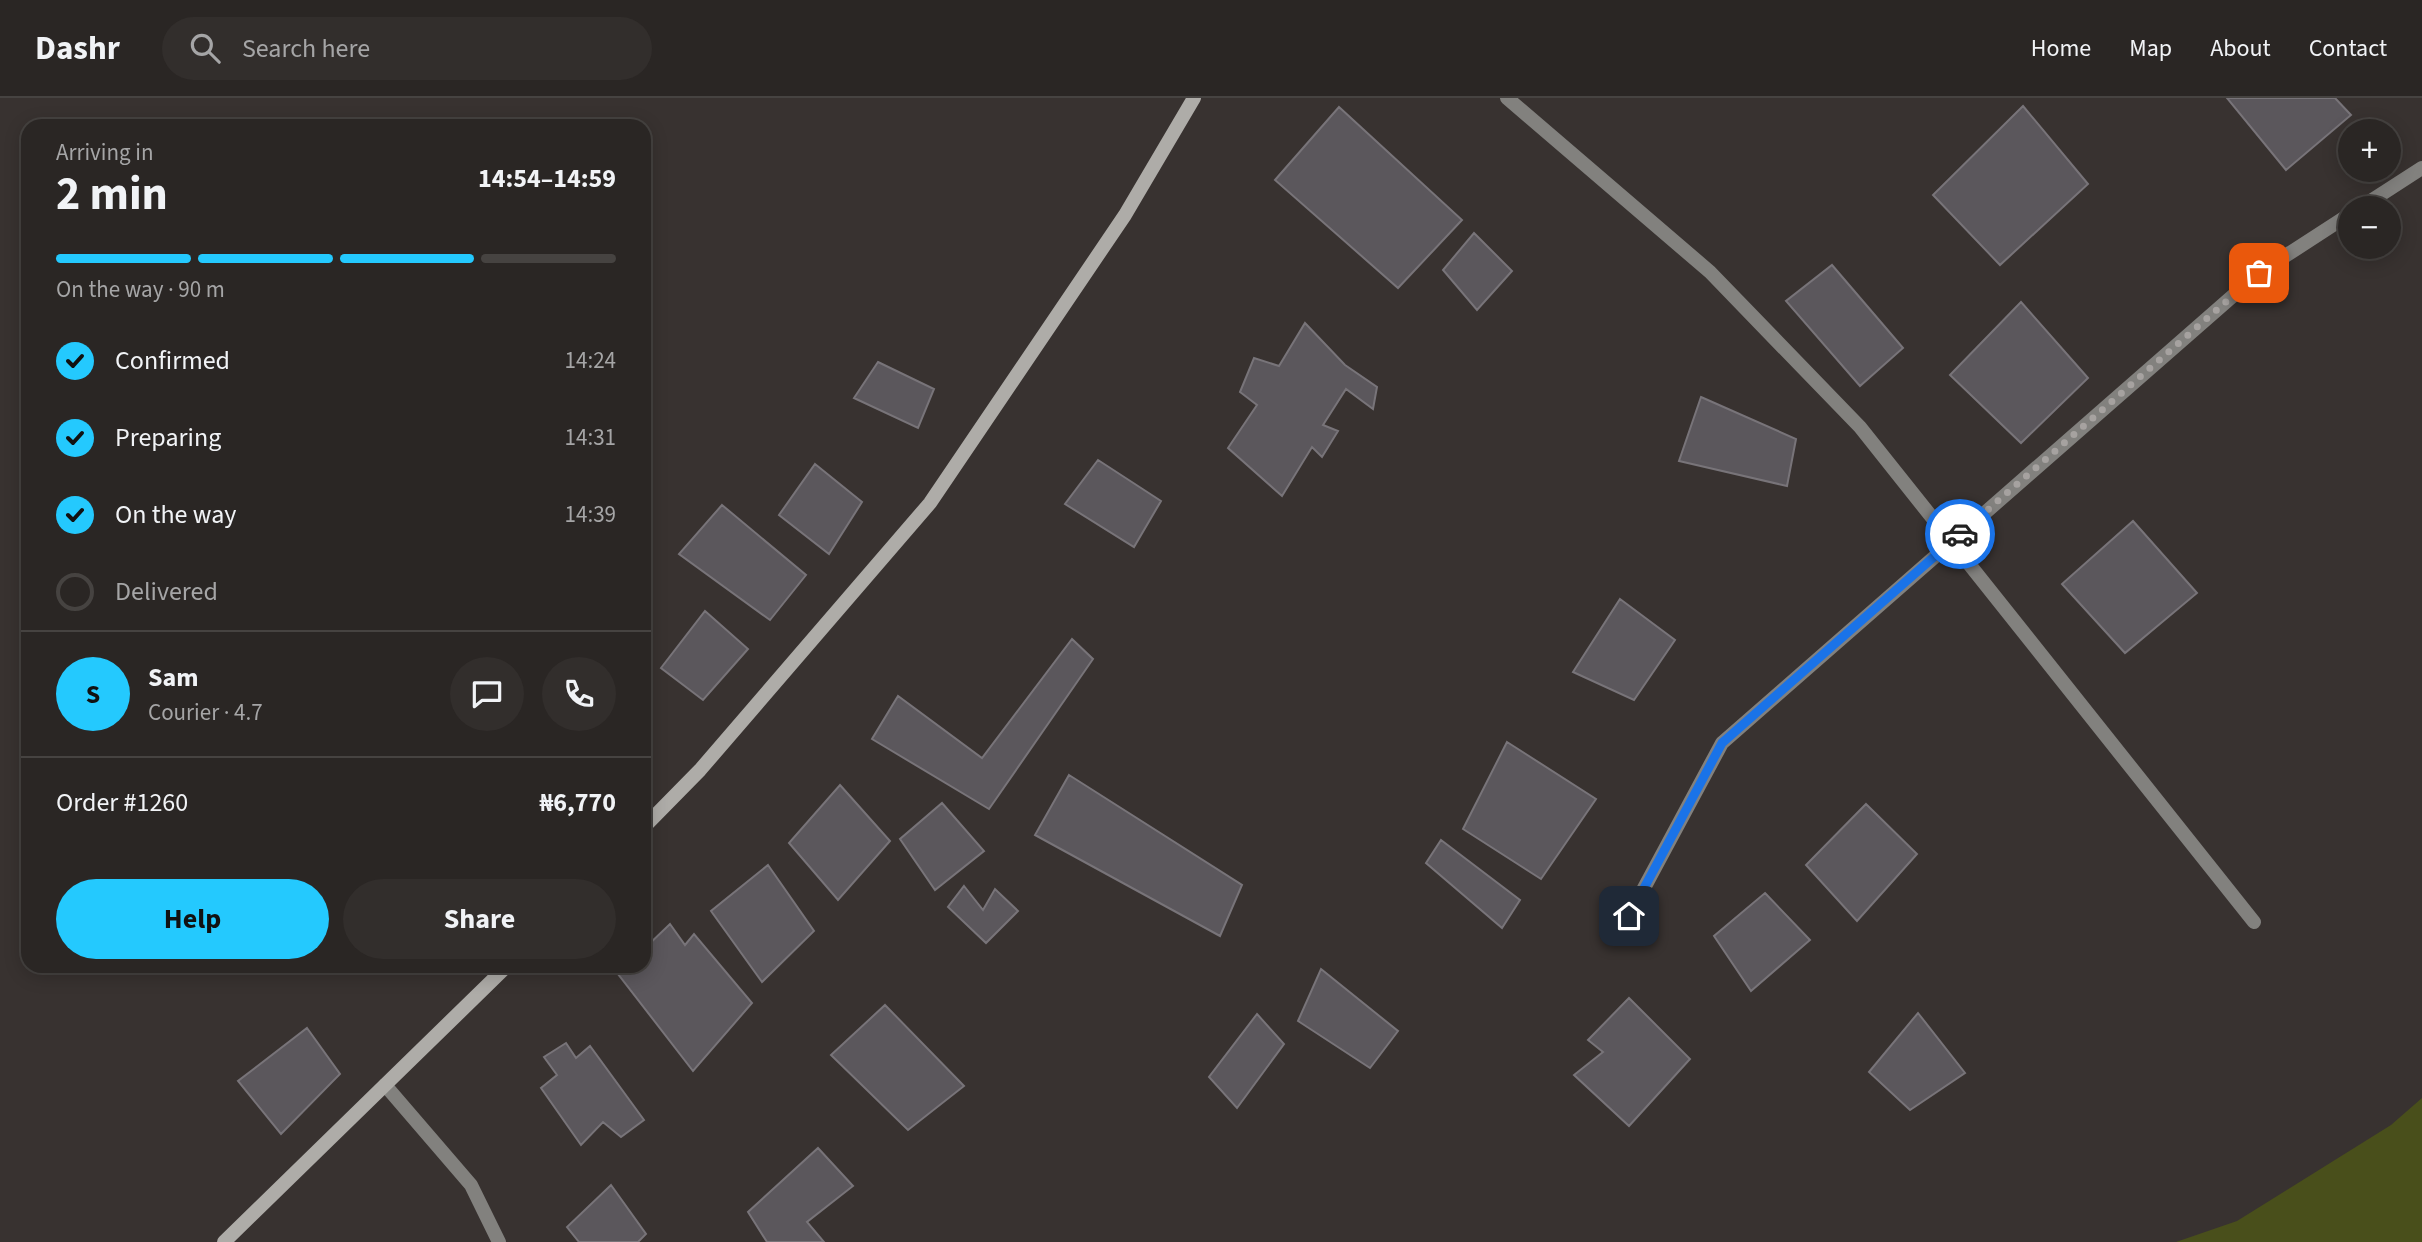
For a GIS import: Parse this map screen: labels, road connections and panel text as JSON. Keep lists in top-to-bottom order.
{
  "page": {
    "header": "Dashr",
    "search": "Search here",
    "nav": [
      "Home",
      "Map",
      "About",
      "Contact"
    ],
    "map_buttons": ["+", "−"],
    "heading": ["2 min", "Arriving in", "14:54–14:59"],
    "panel": [
      "Sam",
      "Courier · 4.7",
      "Order #1260",
      "₦6,770"
    ],
    "bar": "On the way · 90 m",
    "list": [
      ["Confirmed", "14:24"],
      ["Preparing", "14:31"],
      ["On the way", "14:39"],
      "Delivered"
    ],
    "round": "S",
    "buttons": ["Help", "Share"]
  }
}
